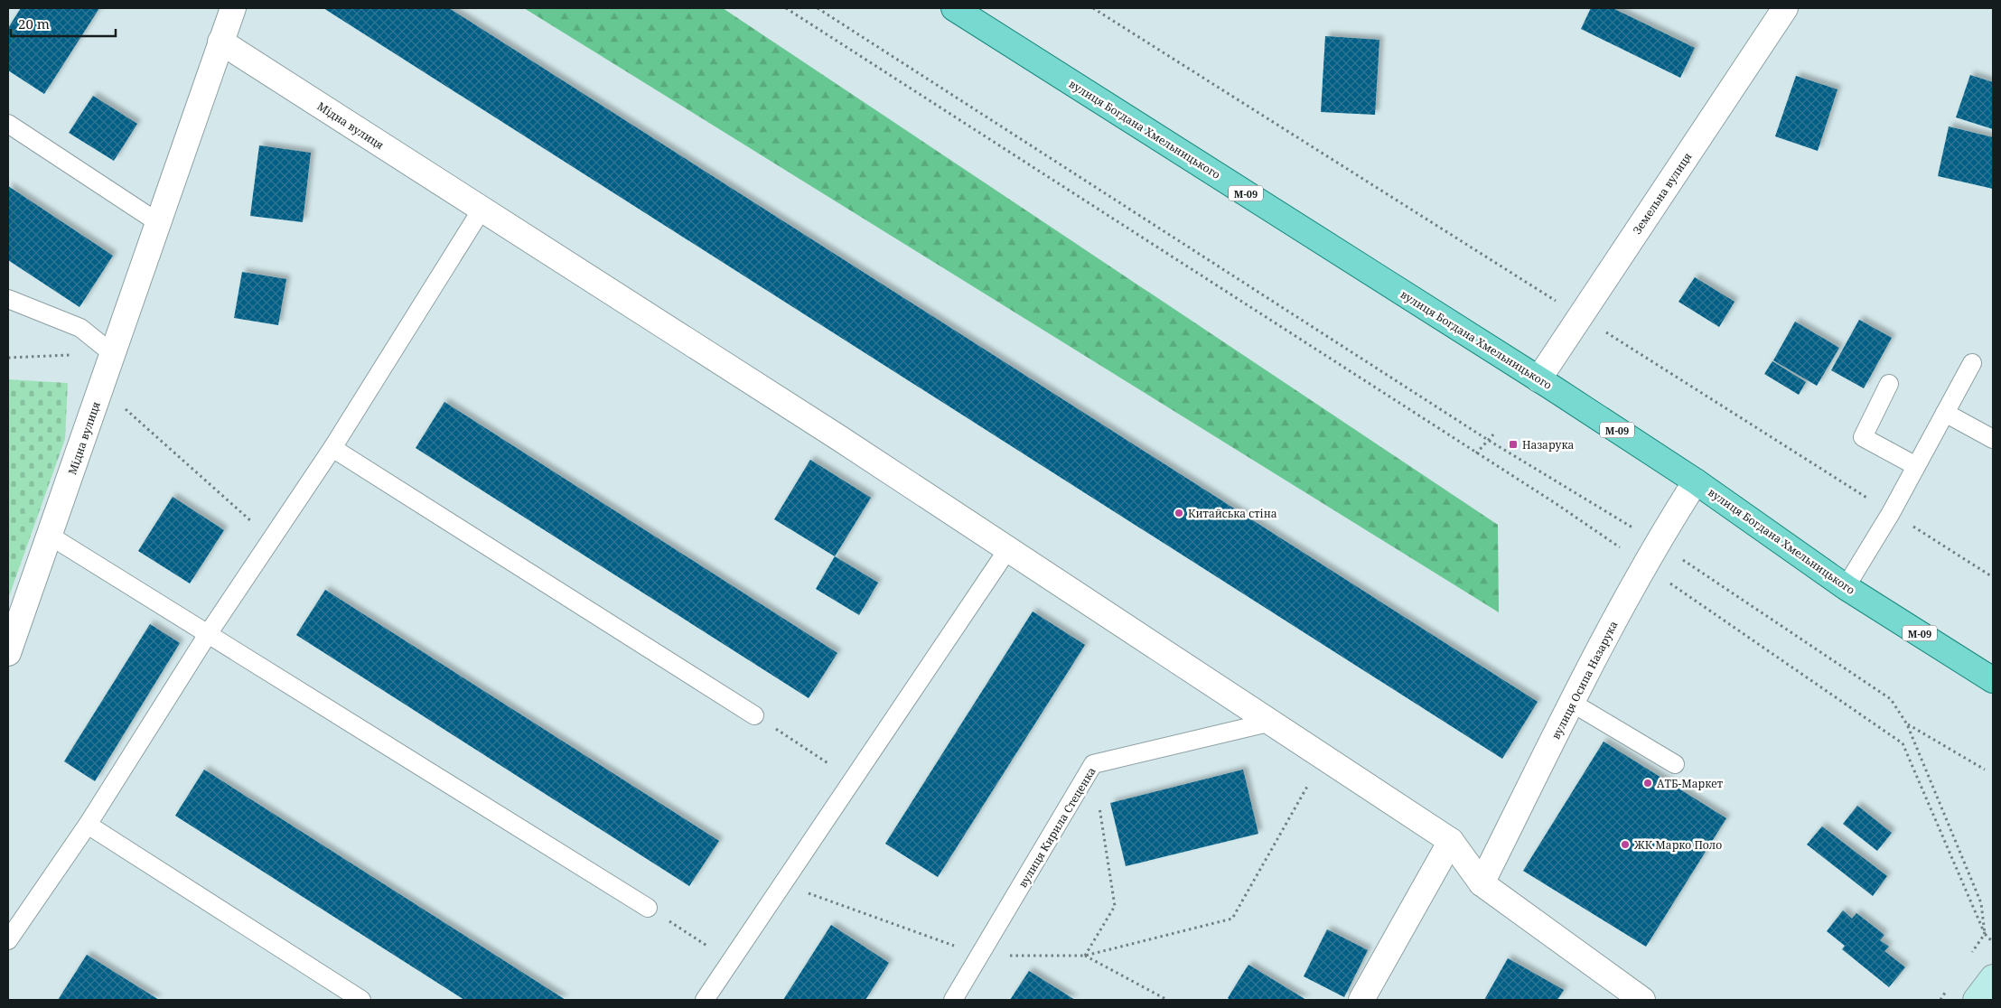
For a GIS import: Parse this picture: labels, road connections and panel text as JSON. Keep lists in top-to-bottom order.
{
  "streets": {
    "main road": ["вулиця Богдана Хмельницького", "М-09"],
    "street": ["Мідна вулиця", "Земельна вулиця", "вулиця Осипа Назарука"],
    "lane": ["вулиця Кирила Стеценка"]
  },
  "crossings": [
    ["Мідна вулиця", "вулиця Кирила Стеценка"],
    ["вулиця Богдана Хмельницького", "Земельна вулиця"],
    ["вулиця Богдана Хмельницького", "вулиця Осипа Назарука"]
  ],
  "places": {
    "transit": ["Назарука"],
    "other": ["Китайська стіна", "АТБ-Маркет", "ЖК Марко Поло"]
  },
  "scale_bar": "20 m"
}
